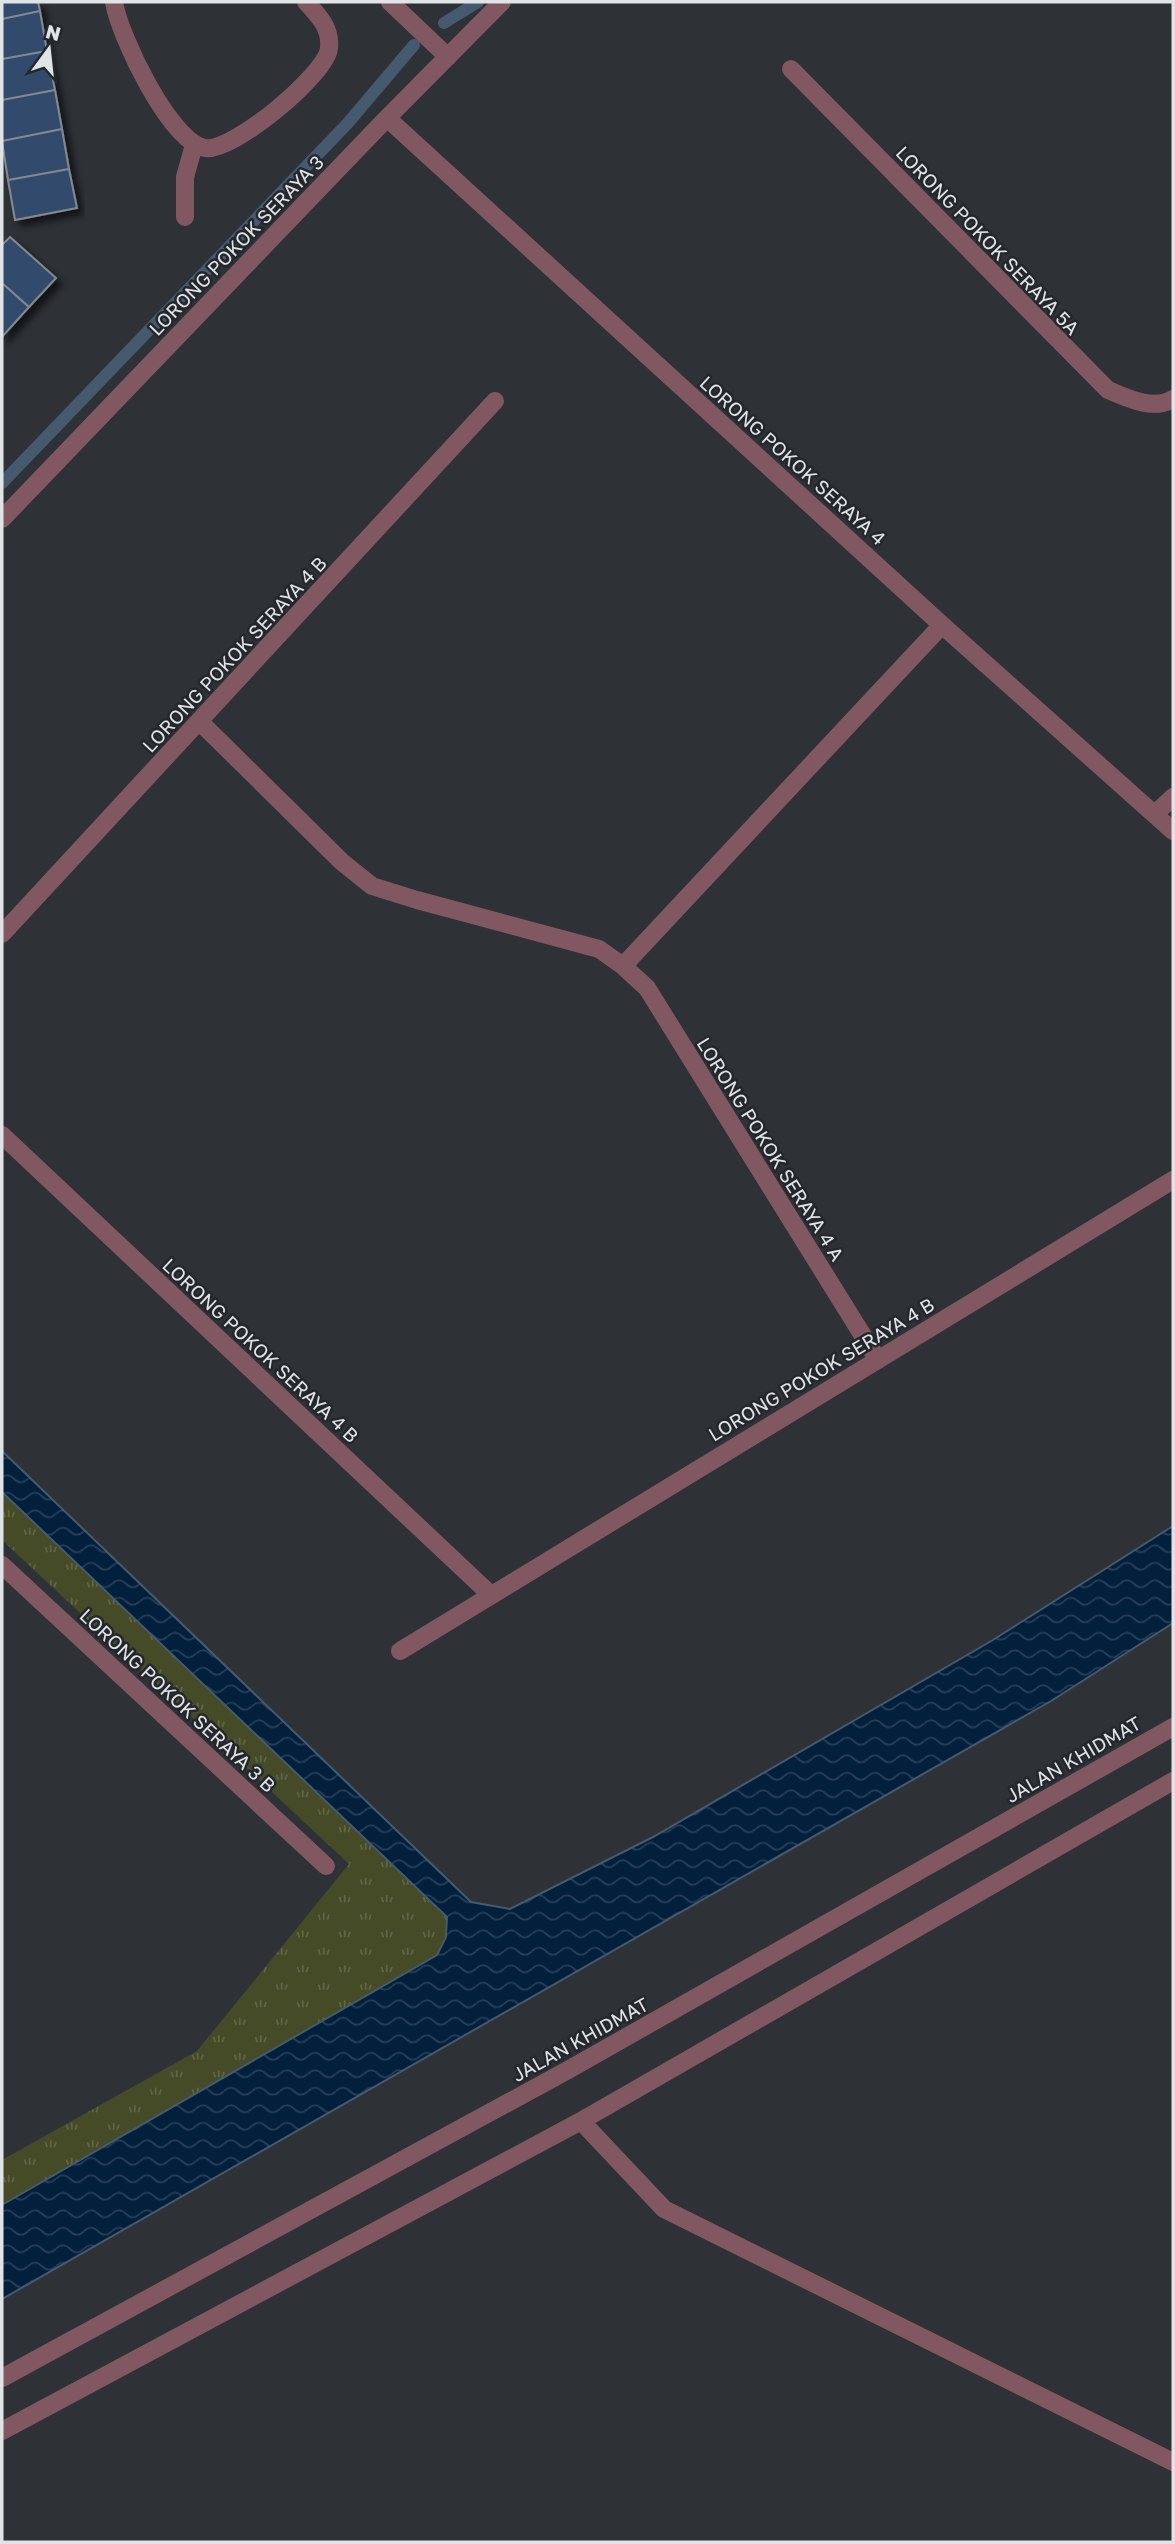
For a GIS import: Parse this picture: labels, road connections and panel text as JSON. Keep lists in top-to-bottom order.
{
  "streets": {
    "street": [
      "LORONG POKOK SERAYA 5A",
      "LORONG POKOK SERAYA 3",
      "LORONG POKOK SERAYA 4",
      "LORONG POKOK SERAYA 4 B",
      "LORONG POKOK SERAYA 4 A",
      "LORONG POKOK SERAYA 3 B",
      "JALAN KHIDMAT"
    ]
  },
  "crossings": [
    ["LORONG POKOK SERAYA 3", "LORONG POKOK SERAYA 4"],
    ["LORONG POKOK SERAYA 4 B", "LORONG POKOK SERAYA 4 A"]
  ],
  "north": "top"
}
